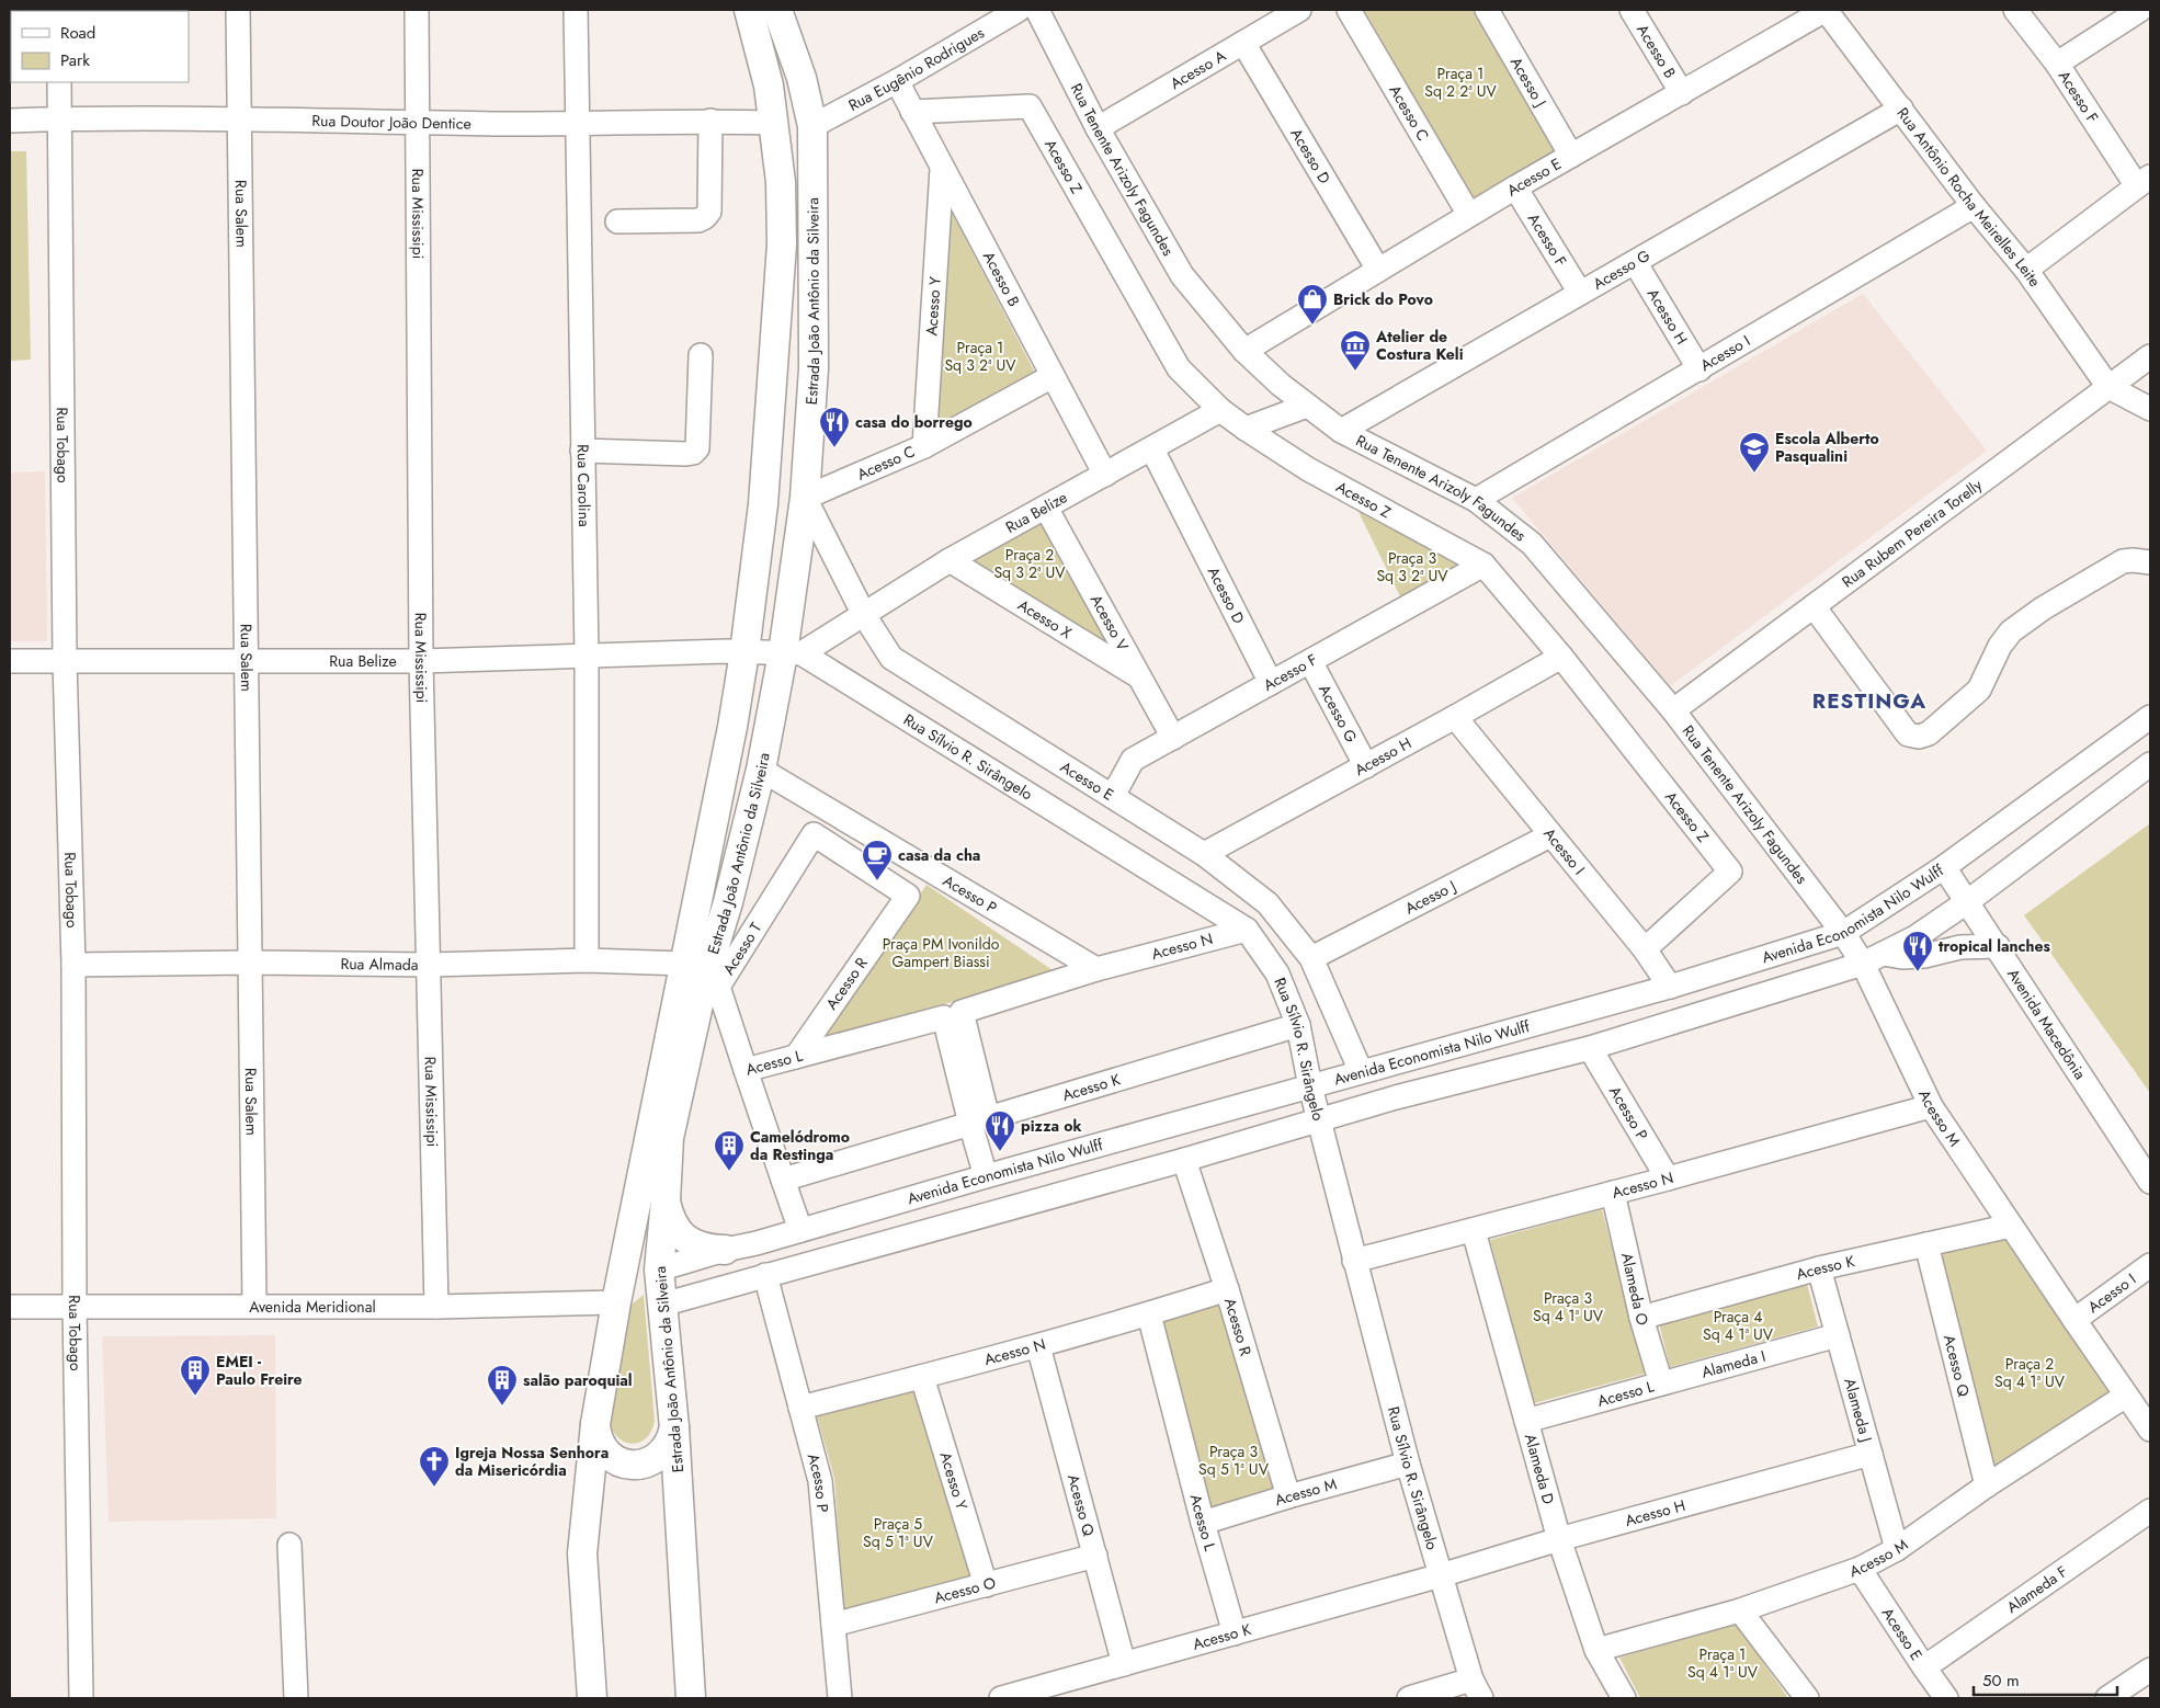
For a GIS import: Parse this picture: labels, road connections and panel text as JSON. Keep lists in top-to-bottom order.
{
  "streets": {
    "main road": ["Estrada João Antônio da Silveira"],
    "street": [
      "Acesso B",
      "Rua Eugênio Rodrigues",
      "Acesso A",
      "Acesso J",
      "Acesso F",
      "Acesso C",
      "Rua Doutor João Dentice",
      "Acesso D",
      "Acesso Z",
      "Rua Tenente Arizoly Fagundes",
      "Acesso E",
      "Rua Antônio Rocha Meirelles Leite",
      "Rua Salem",
      "Rua Mississipi",
      "Acesso G",
      "Acesso Y",
      "Acesso H",
      "Acesso I",
      "Rua Tobago",
      "Rua Carolina",
      "Rua Belize",
      "Rua Rubem Pereira Torelly",
      "Acesso X",
      "Acesso V",
      "Rua Sílvio R. Sirângelo",
      "Acesso P",
      "Avenida Economista Nilo Wulff",
      "Acesso N",
      "Acesso T",
      "Rua Almada",
      "Acesso R",
      "Avenida Macedônia",
      "Acesso L",
      "Acesso K",
      "Acesso M",
      "Alameda O",
      "Avenida Meridional",
      "Alameda I",
      "Acesso Q",
      "Alameda J",
      "Alameda D",
      "Alameda F",
      "Acesso O"
    ]
  },
  "crossings": [
    ["Acesso B", "Rua Eugênio Rodrigues"],
    ["Acesso B", "Acesso C"],
    ["Acesso B", "Acesso Z"],
    ["Acesso B", "Acesso E"],
    ["Acesso B", "Acesso Y"],
    ["Acesso B", "Rua Belize"],
    ["Rua Eugênio Rodrigues", "Estrada João Antônio da Silveira"],
    ["Acesso A", "Acesso D"],
    ["Acesso A", "Rua Tenente Arizoly Fagundes"],
    ["Acesso J", "Acesso E"],
    ["Acesso J", "Acesso I"],
    ["Acesso F", "Acesso D"],
    ["Acesso F", "Acesso Z"],
    ["Acesso F", "Acesso E"],
    ["Acesso F", "Acesso G"],
    ["Acesso F", "Acesso V"],
    ["Acesso C", "Acesso E"],
    ["Acesso C", "Estrada João Antônio da Silveira"],
    ["Acesso C", "Acesso Y"],
    ["Rua Doutor João Dentice", "Rua Salem"],
    ["Rua Doutor João Dentice", "Rua Mississipi"],
    ["Rua Doutor João Dentice", "Estrada João Antônio da Silveira"],
    ["Rua Doutor João Dentice", "Rua Tobago"],
    ["Rua Doutor João Dentice", "Rua Carolina"],
    ["Acesso D", "Acesso E"],
    ["Acesso D", "Rua Belize"],
    ["Acesso Z", "Acesso H"],
    ["Acesso Z", "Acesso I"],
    ["Acesso Z", "Rua Belize"],
    ["Rua Tenente Arizoly Fagundes", "Acesso E"],
    ["Rua Tenente Arizoly Fagundes", "Acesso G"],
    ["Rua Tenente Arizoly Fagundes", "Acesso I"],
    ["Rua Tenente Arizoly Fagundes", "Rua Rubem Pereira Torelly"],
    ["Rua Tenente Arizoly Fagundes", "Avenida Economista Nilo Wulff"],
    ["Rua Tenente Arizoly Fagundes", "Acesso M"],
    ["Acesso E", "Rua Antônio Rocha Meirelles Leite"],
    ["Acesso E", "Estrada João Antônio da Silveira"],
    ["Acesso E", "Acesso H"],
    ["Acesso E", "Rua Belize"],
    ["Acesso E", "Avenida Economista Nilo Wulff"],
    ["Acesso E", "Acesso M"],
    ["Acesso E", "Alameda F"],
    ["Rua Antônio Rocha Meirelles Leite", "Acesso G"],
    ["Rua Antônio Rocha Meirelles Leite", "Acesso I"],
    ["Rua Antônio Rocha Meirelles Leite", "Rua Rubem Pereira Torelly"],
    ["Rua Salem", "Rua Belize"],
    ["Rua Salem", "Rua Almada"],
    ["Rua Salem", "Avenida Meridional"],
    ["Rua Mississipi", "Rua Belize"],
    ["Rua Mississipi", "Rua Almada"],
    ["Rua Mississipi", "Avenida Meridional"],
    ["Acesso G", "Acesso H"],
    ["Estrada João Antônio da Silveira", "Rua Belize"],
    ["Estrada João Antônio da Silveira", "Rua Sílvio R. Sirângelo"],
    ["Estrada João Antônio da Silveira", "Acesso P"],
    ["Estrada João Antônio da Silveira", "Avenida Economista Nilo Wulff"],
    ["Estrada João Antônio da Silveira", "Acesso T"],
    ["Estrada João Antônio da Silveira", "Rua Almada"],
    ["Estrada João Antônio da Silveira", "Avenida Meridional"],
    ["Acesso Y", "Acesso N"],
    ["Acesso Y", "Acesso O"],
    ["Acesso H", "Acesso I"],
    ["Acesso H", "Rua Sílvio R. Sirângelo"],
    ["Acesso H", "Acesso K"],
    ["Acesso H", "Alameda J"],
    ["Acesso H", "Alameda D"],
    ["Acesso I", "Avenida Economista Nilo Wulff"],
    ["Acesso I", "Acesso M"],
    ["Rua Tobago", "Rua Belize"],
    ["Rua Tobago", "Rua Almada"],
    ["Rua Tobago", "Avenida Meridional"],
    ["Rua Carolina", "Rua Belize"],
    ["Rua Carolina", "Rua Almada"],
    ["Rua Belize", "Acesso X"],
    ["Rua Belize", "Acesso V"],
    ["Rua Belize", "Rua Sílvio R. Sirângelo"],
    ["Acesso X", "Acesso V"],
    ["Rua Sílvio R. Sirângelo", "Avenida Economista Nilo Wulff"],
    ["Rua Sílvio R. Sirângelo", "Acesso N"],
    ["Rua Sílvio R. Sirângelo", "Acesso K"],
    ["Rua Sílvio R. Sirângelo", "Acesso M"],
    ["Acesso P", "Acesso N"],
    ["Acesso P", "Acesso O"],
    ["Avenida Economista Nilo Wulff", "Avenida Macedônia"],
    ["Avenida Economista Nilo Wulff", "Acesso L"],
    ["Acesso N", "Acesso R"],
    ["Acesso N", "Acesso L"],
    ["Acesso N", "Acesso K"],
    ["Acesso N", "Acesso M"],
    ["Acesso N", "Alameda O"],
    ["Acesso N", "Acesso Q"],
    ["Acesso N", "Alameda D"],
    ["Acesso T", "Rua Almada"],
    ["Acesso T", "Acesso R"],
    ["Acesso T", "Acesso L"],
    ["Acesso R", "Acesso L"],
    ["Acesso R", "Acesso M"],
    ["Acesso L", "Acesso K"],
    ["Acesso L", "Acesso M"],
    ["Acesso L", "Alameda O"],
    ["Acesso L", "Alameda I"],
    ["Acesso L", "Alameda D"],
    ["Acesso K", "Acesso M"],
    ["Acesso K", "Alameda O"],
    ["Acesso K", "Acesso Q"],
    ["Acesso K", "Alameda J"],
    ["Acesso M", "Acesso Q"],
    ["Acesso M", "Alameda J"],
    ["Acesso M", "Alameda D"],
    ["Alameda O", "Alameda I"],
    ["Alameda I", "Alameda J"],
    ["Acesso Q", "Acesso O"]
  ],
  "districts": ["RESTINGA"],
  "parks": [
    "Praça 1 Sq 2 2ª UV",
    "Praça 1 Sq 3 2ª UV",
    "Praça 2 Sq 3 2ª UV",
    "Praça 3 Sq 3 2ª UV",
    "Praça PM Ivonildo Gampert Biassi",
    "Praça 3 Sq 4 1ª UV",
    "Praça 4 Sq 4 1ª UV",
    "Praça 2 Sq 4 1ª UV",
    "Praça 3 Sq 5 1ª UV",
    "Praça 5 Sq 5 1ª UV",
    "Praça 1 Sq 4 1ª UV"
  ],
  "places": {
    "shop": ["Brick do Povo"],
    "museum": ["Atelier de Costura Keli"],
    "restaurant": ["casa do borrego", "tropical lanches", "pizza ok"],
    "school or university": ["Escola Alberto Pasqualini"],
    "cafe": ["casa da cha"],
    "building": ["Camelódromo da Restinga", "EMEI - Paulo Freire", "salão paroquial"],
    "church": ["Igreja Nossa Senhora da Misericórdia"]
  },
  "legend": ["Road", "Park"],
  "scale_bar": "50 m"
}
